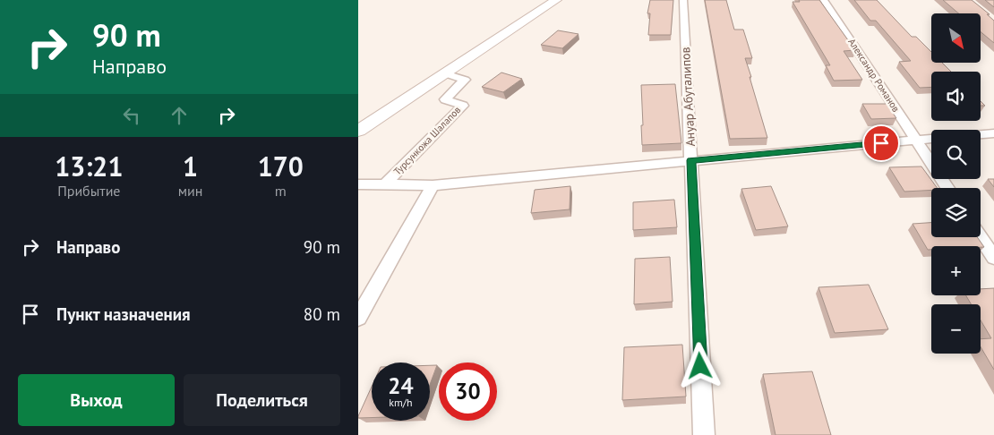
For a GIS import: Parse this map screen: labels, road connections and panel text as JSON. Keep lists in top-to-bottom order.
{
  "streets": {
    "street": ["Александр Романов", "Ануар Абуталипов", "Турсункожа Шалапов"]
  },
  "north": "bottom right",
  "page": {
    "turn": ["90 m", "Направо"],
    "map_buttons": ["+", "−"],
    "eta": [
      "13:21",
      "Прибытие",
      "1",
      "мин",
      "170",
      "m"
    ],
    "list": [
      {
        "name": "Направо",
        "value": "90 m"
      },
      {
        "name": "Пункт назначения",
        "value": "80 m"
      }
    ],
    "speed": "24 km/h",
    "limit": "30",
    "buttons": ["Выход", "Поделиться"]
  }
}
